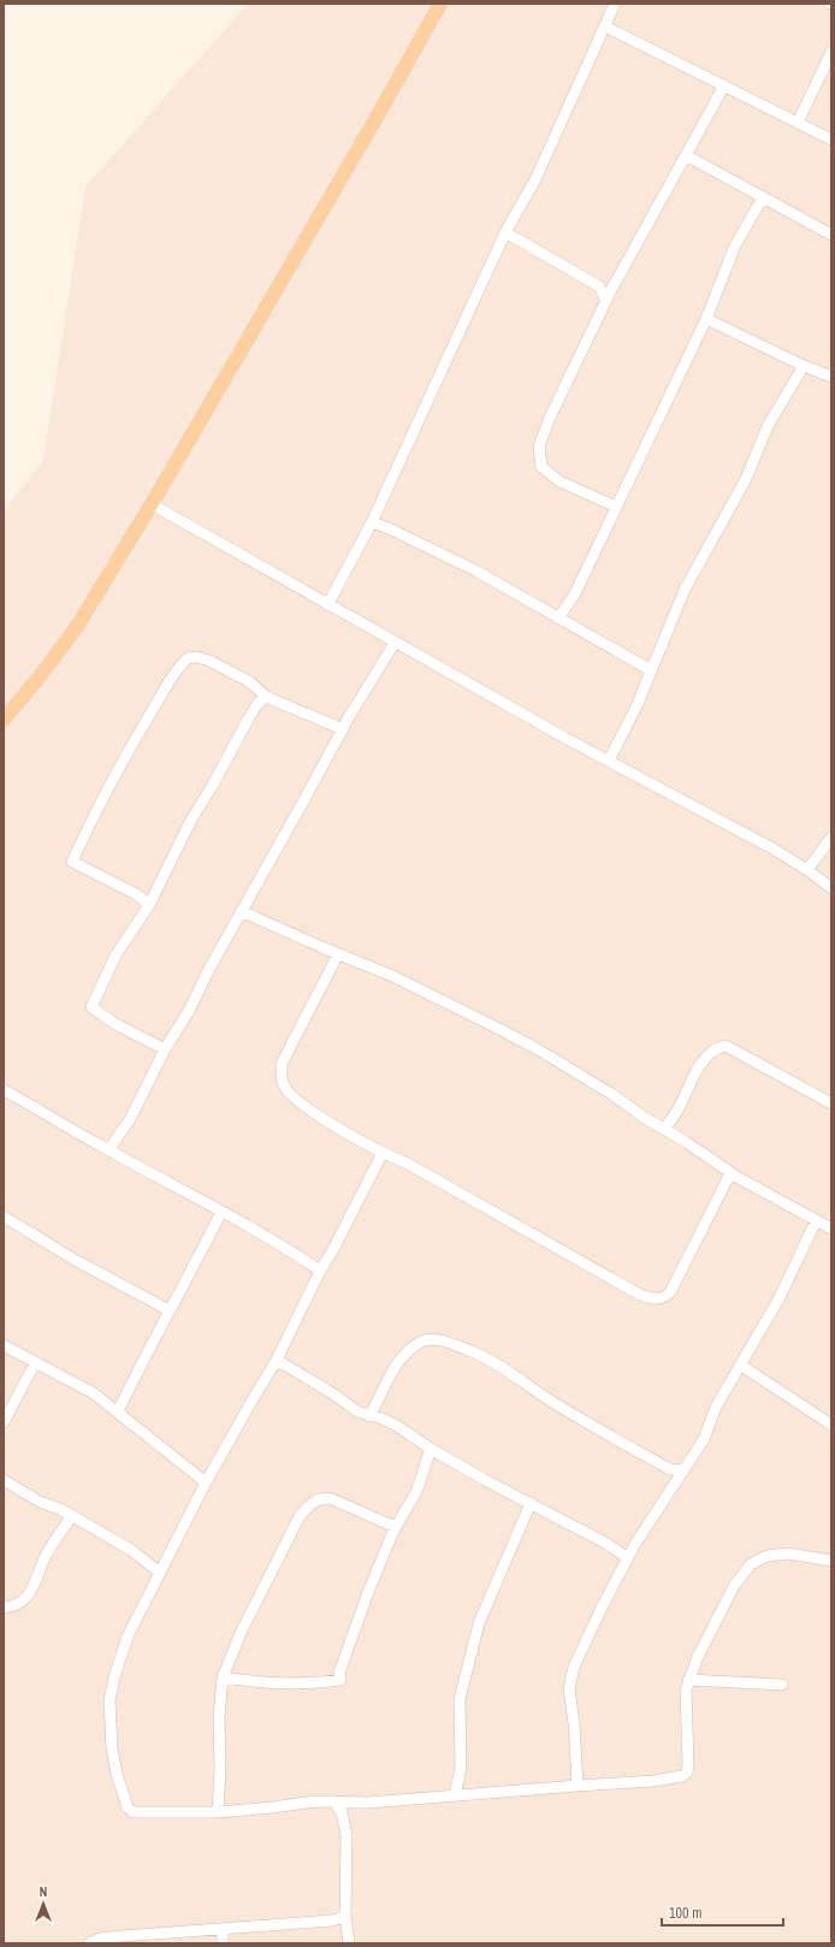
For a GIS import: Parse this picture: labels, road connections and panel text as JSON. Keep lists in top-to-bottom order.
{
  "scale_bar": "100 m",
  "north": "top"
}
